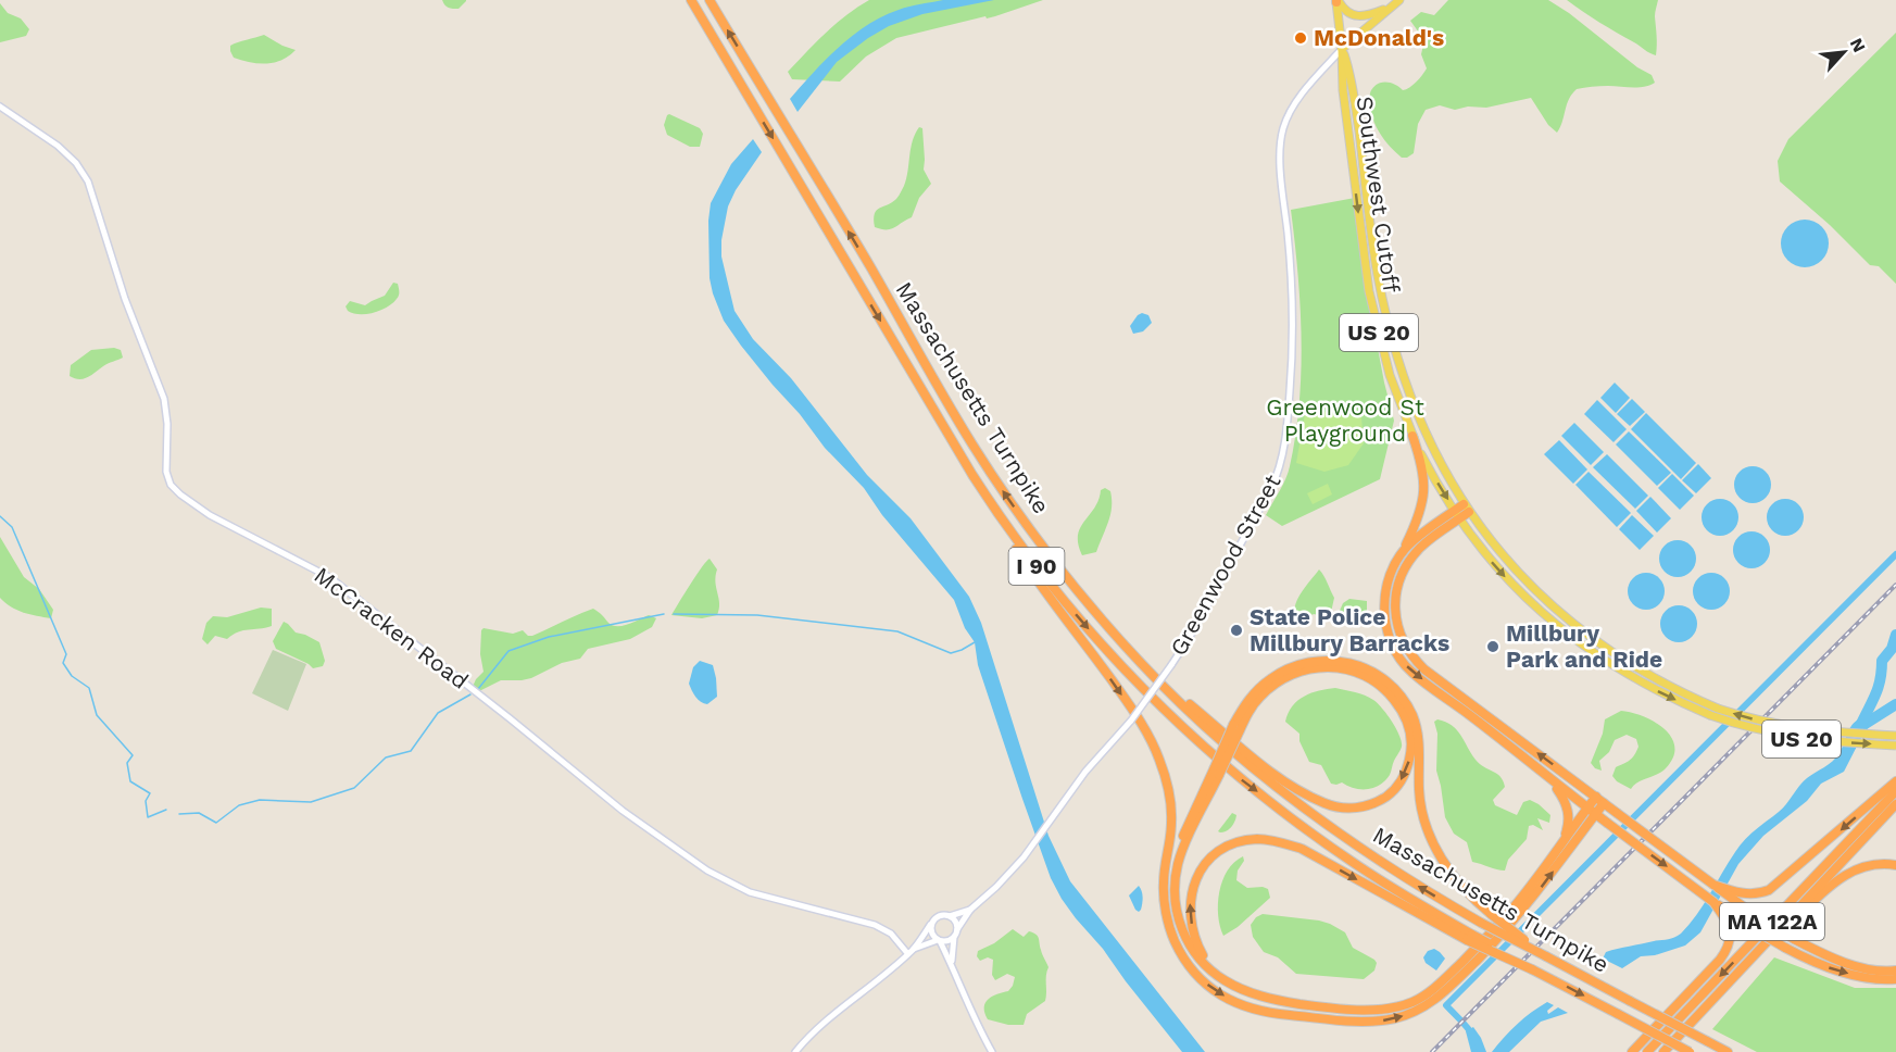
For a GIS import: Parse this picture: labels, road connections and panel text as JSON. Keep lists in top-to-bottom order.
{
  "streets": {
    "highway": ["Massachusetts Turnpike", "I 90", "MA 122A"],
    "main road": ["Southwest Cutoff", "US 20", "Greenwood Street"],
    "street": ["McCracken Road"]
  },
  "crossings": [
    ["Southwest Cutoff", "Greenwood Street"]
  ],
  "parks": ["Greenwood St Playground"],
  "places": ["McDonald's", "State Police Millbury Barracks", "Millbury Park and Ride"],
  "north": "top right"
}
